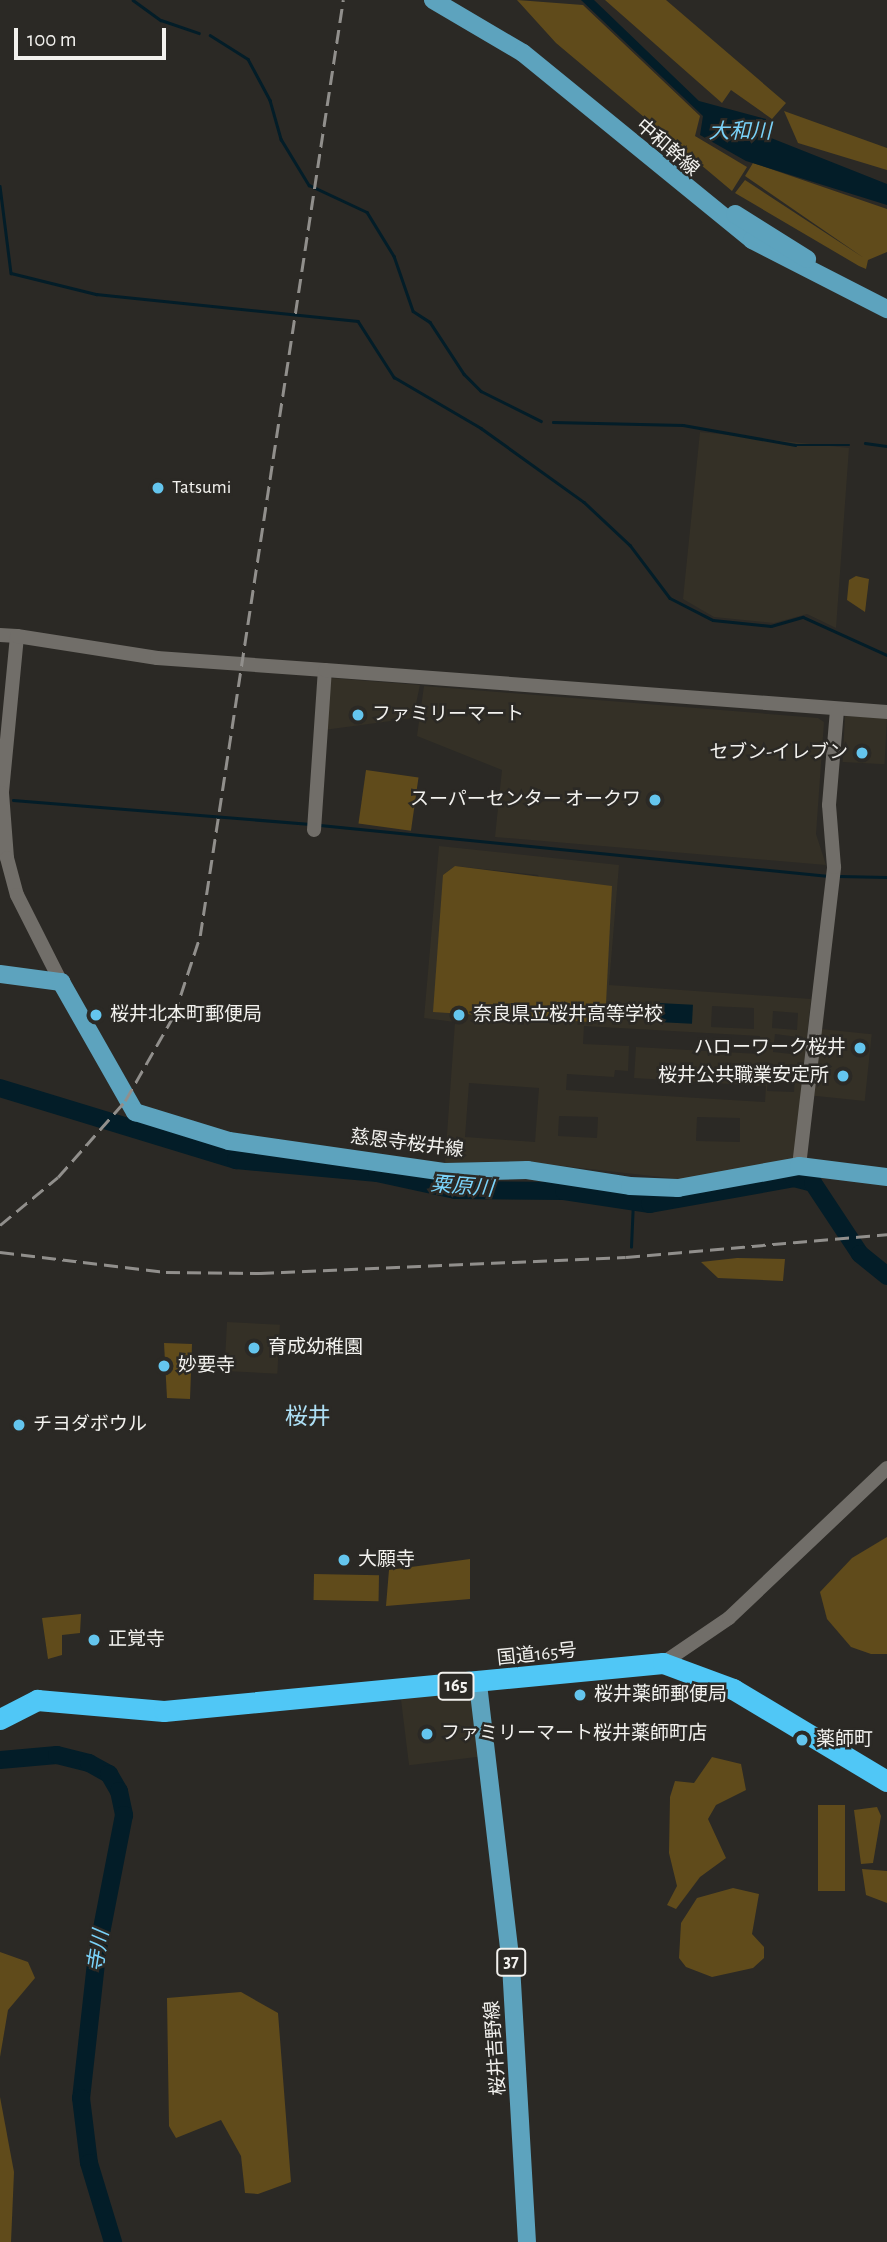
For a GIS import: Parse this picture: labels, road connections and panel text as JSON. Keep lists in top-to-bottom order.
{
  "streets": {
    "highway": ["国道165号", "165"],
    "main road": [
      "中和幹線",
      "慈恩寺桜井線",
      "37",
      "桜井吉野線"
    ]
  },
  "crossings": [
    ["国道165号", "桜井吉野線"]
  ],
  "districts": ["桜井"],
  "water": ["大和川", "粟原川", "寺川"],
  "places": [
    "Tatsumi",
    "ファミリーマート",
    "セブン-イレブン",
    "スーパーセンター オークワ",
    "桜井北本町郵便局",
    "奈良県立桜井高等学校",
    "ハローワーク桜井",
    "桜井公共職業安定所",
    "育成幼稚園",
    "妙要寺",
    "チヨダボウル",
    "大願寺",
    "正覚寺",
    "桜井薬師郵便局",
    "ファミリーマート桜井薬師町店",
    "薬師町"
  ],
  "scale_bar": "100 m"
}
